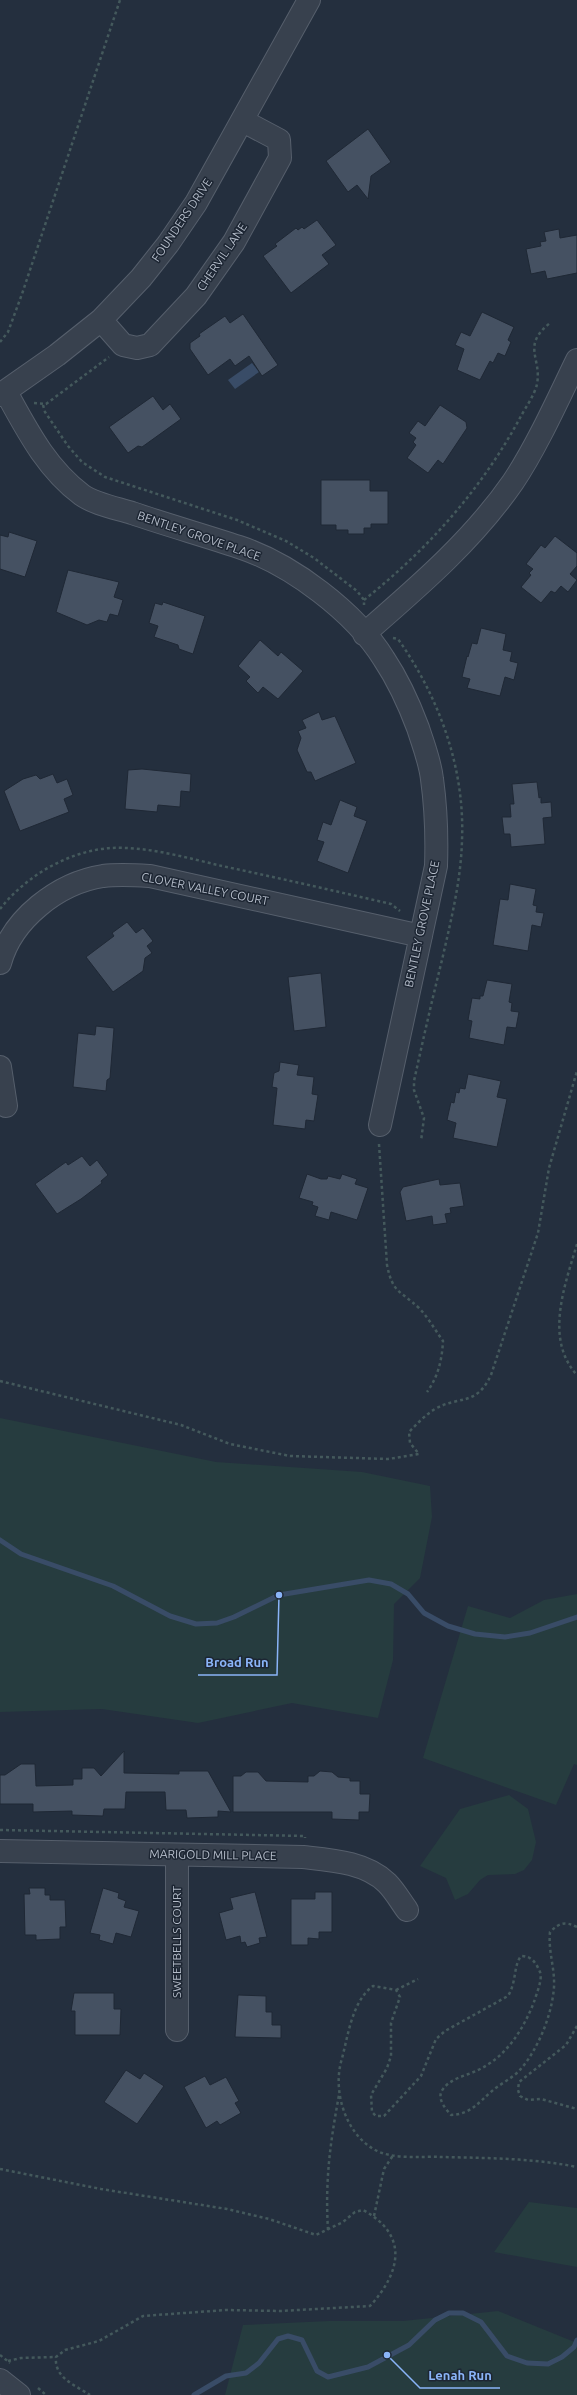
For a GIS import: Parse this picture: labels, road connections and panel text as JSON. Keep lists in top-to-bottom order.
{
  "streets": {
    "street": [
      "FOUNDERS DRIVE",
      "CHERVIL LANE",
      "BENTLEY GROVE PLACE",
      "CLOVER VALLEY COURT",
      "MARIGOLD MILL PLACE",
      "SWEETBELLS COURT"
    ]
  },
  "crossings": [
    ["FOUNDERS DRIVE", "CHERVIL LANE"],
    ["FOUNDERS DRIVE", "BENTLEY GROVE PLACE"],
    ["BENTLEY GROVE PLACE", "CLOVER VALLEY COURT"],
    ["MARIGOLD MILL PLACE", "SWEETBELLS COURT"]
  ],
  "places": ["Broad Run", "Lenah Run"]
}
